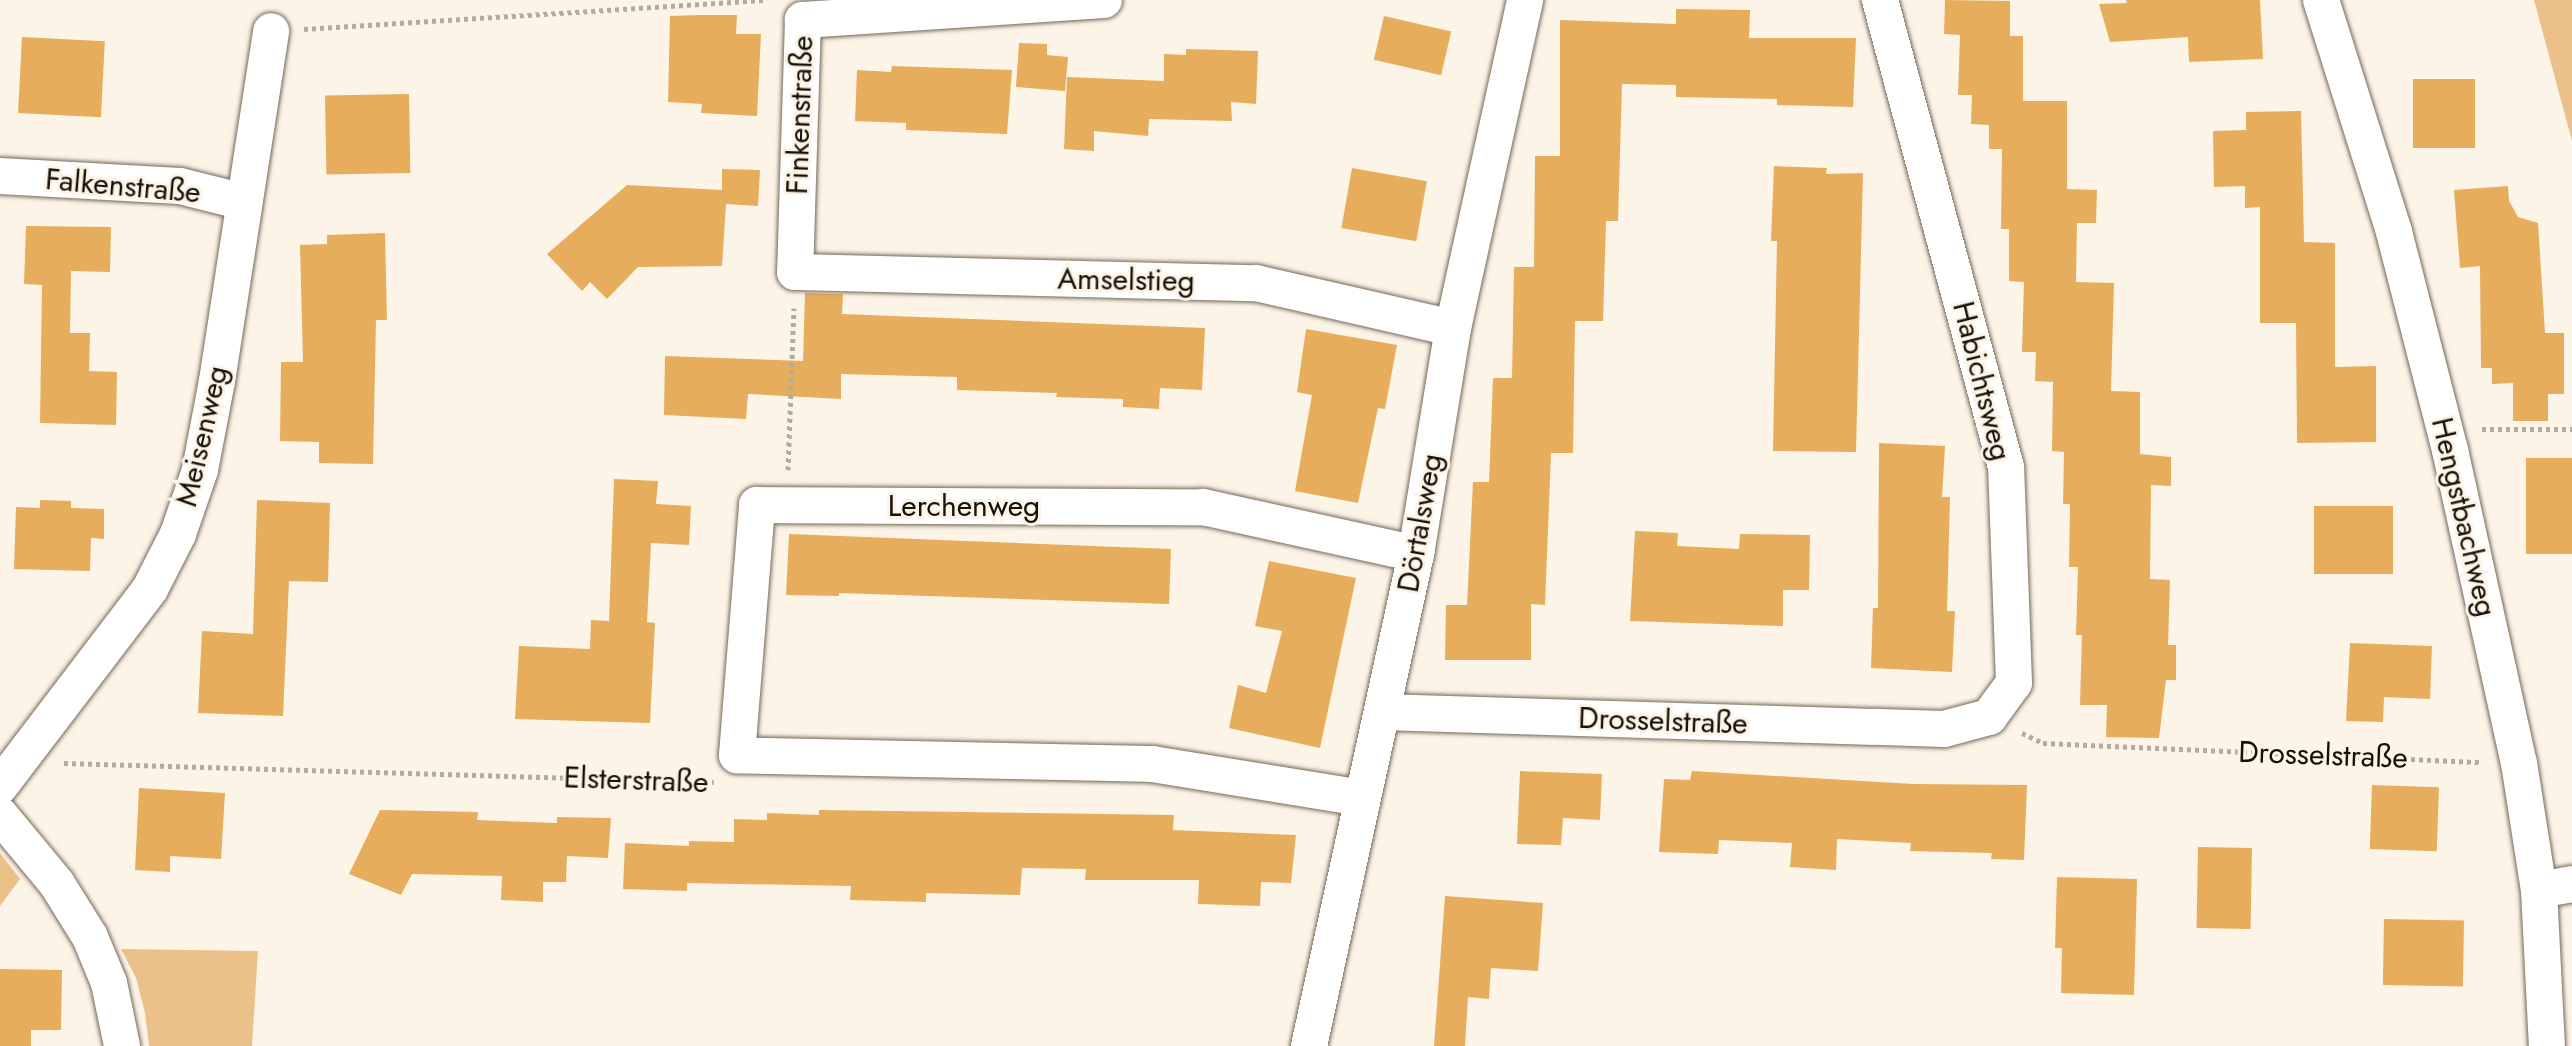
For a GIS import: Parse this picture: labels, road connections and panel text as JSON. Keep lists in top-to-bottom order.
{
  "streets": {
    "street": [
      "Finkenstraße",
      "Falkenstraße",
      "Amselstieg",
      "Habichtsweg",
      "Meisenweg",
      "Lerchenweg",
      "Hengstbachweg",
      "Dörtalsweg",
      "Drosselstraße",
      "Elsterstraße"
    ]
  },
  "crossings": [
    ["Finkenstraße", "Amselstieg"],
    ["Falkenstraße", "Meisenweg"],
    ["Amselstieg", "Dörtalsweg"],
    ["Habichtsweg", "Drosselstraße"],
    ["Meisenweg", "Elsterstraße"],
    ["Lerchenweg", "Dörtalsweg"],
    ["Lerchenweg", "Elsterstraße"],
    ["Hengstbachweg", "Drosselstraße"],
    ["Dörtalsweg", "Drosselstraße"],
    ["Dörtalsweg", "Elsterstraße"]
  ]
}
